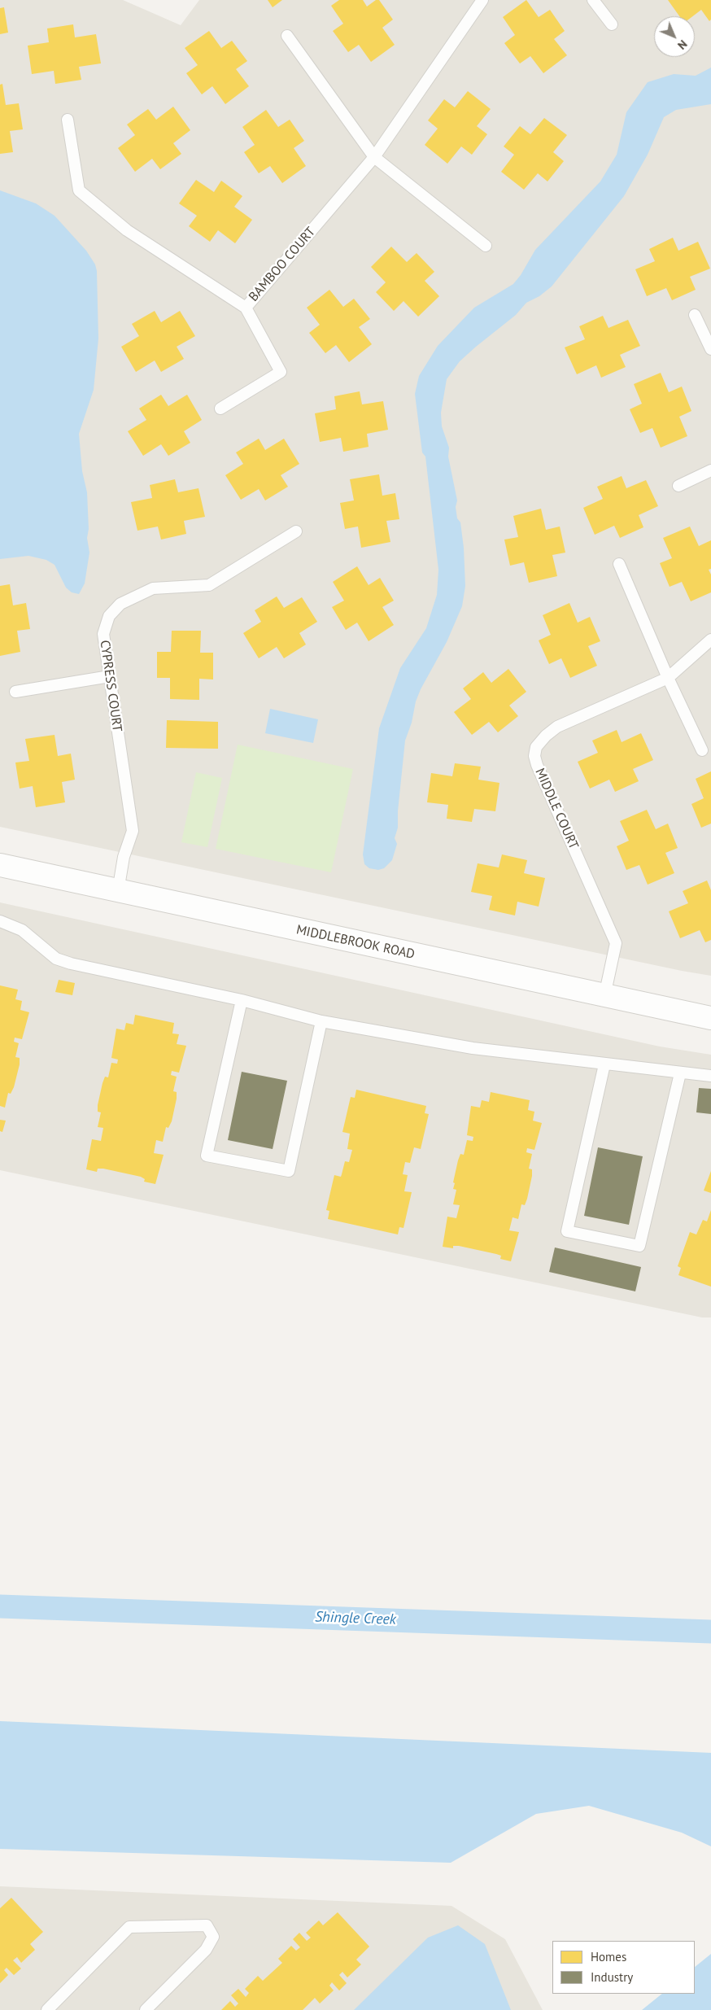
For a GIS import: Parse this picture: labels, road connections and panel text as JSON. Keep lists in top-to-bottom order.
{
  "streets": {
    "street": ["MIDDLEBROOK ROAD"],
    "lane": ["BAMBOO COURT", "CYPRESS COURT", "MIDDLE COURT"]
  },
  "crossings": [
    ["CYPRESS COURT", "MIDDLEBROOK ROAD"],
    ["MIDDLE COURT", "MIDDLEBROOK ROAD"]
  ],
  "water": ["Shingle Creek"],
  "legend": ["Homes", "Industry"],
  "north": "bottom right"
}
